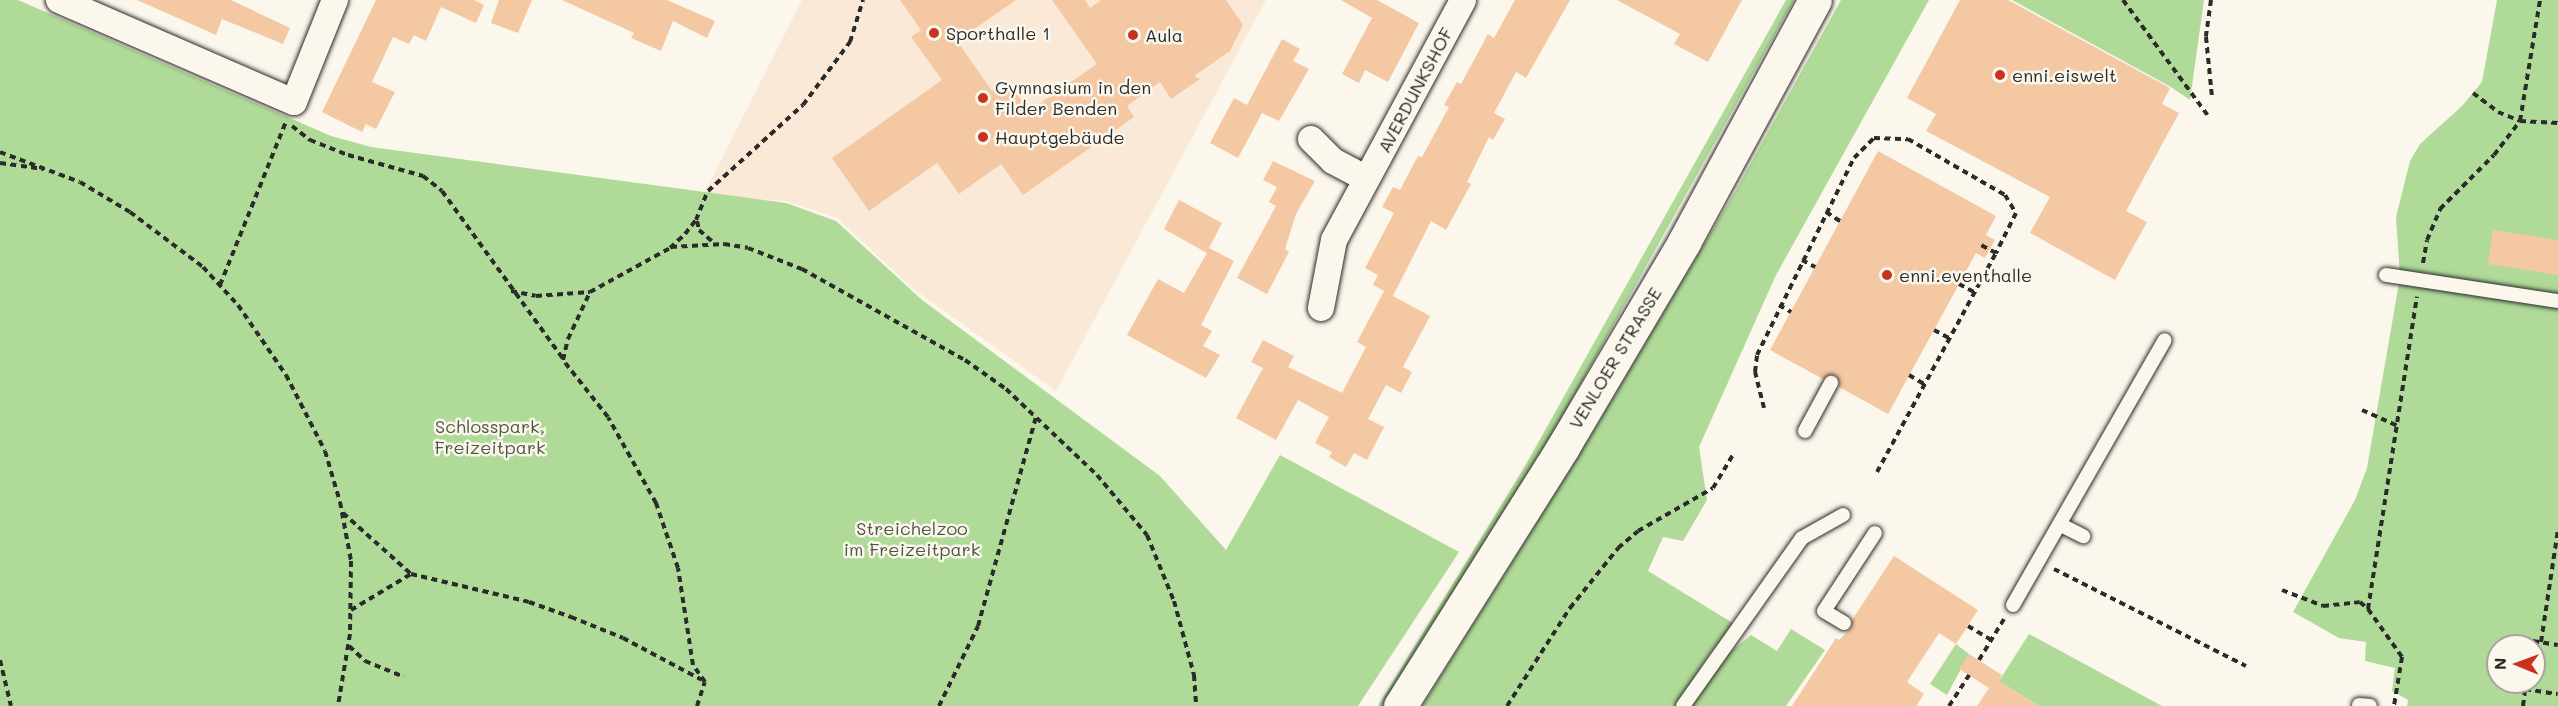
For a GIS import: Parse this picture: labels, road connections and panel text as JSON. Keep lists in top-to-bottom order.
{
  "streets": {
    "main road": ["VENLOER STRASSE"],
    "street": ["AVERDUNKSHOF"]
  },
  "parks": ["Schlosspark, Freizeitpark", "Streichelzoo im Freizeitpark"],
  "places": [
    "Sporthalle 1",
    "Aula",
    "enni.eiswelt",
    "Gymnasium in den Filder Benden",
    "Hauptgebäude",
    "enni.eventhalle"
  ],
  "north": "left"
}
